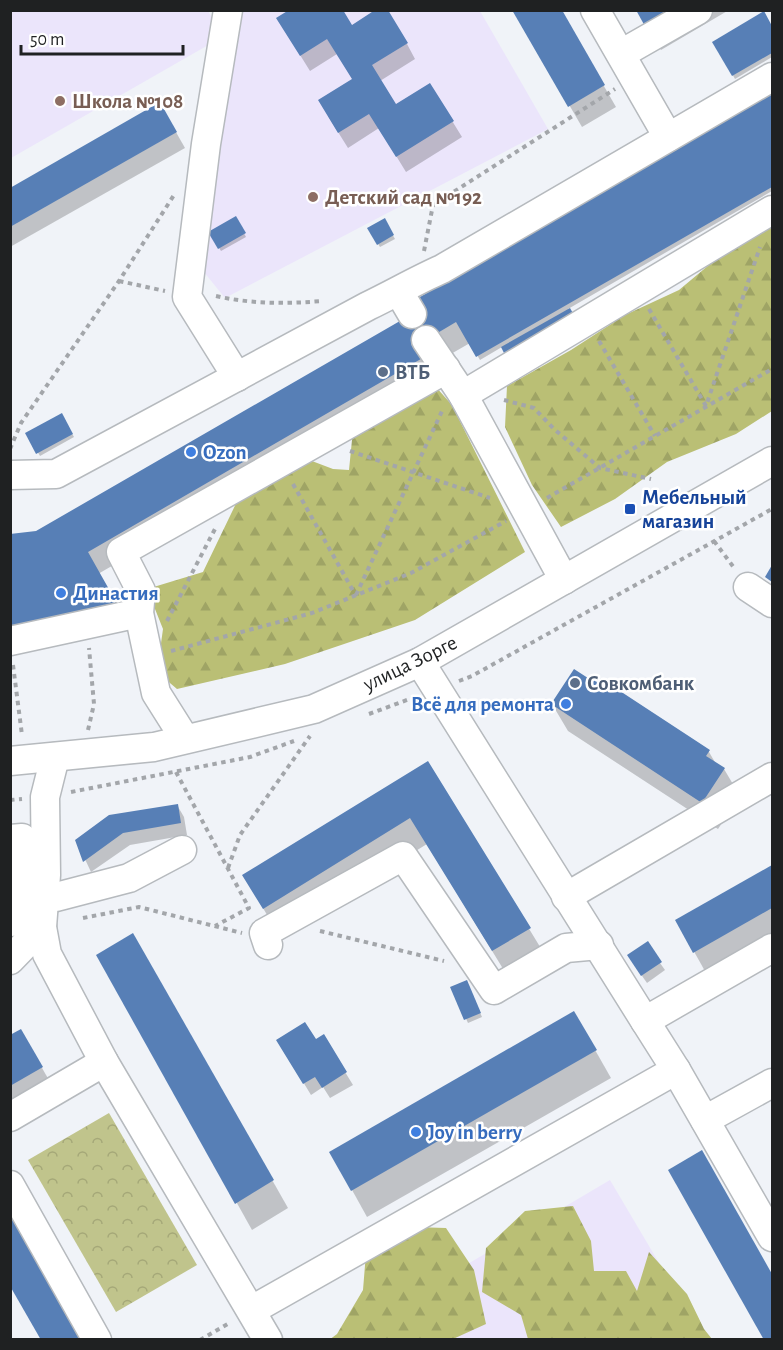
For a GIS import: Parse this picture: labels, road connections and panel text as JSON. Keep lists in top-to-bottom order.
{
  "streets": {
    "street": ["улица Зорге"]
  },
  "places": {
    "other": [
      "Школа №108",
      "Детский сад №192",
      "ВТБ",
      "Ozon",
      "Династия",
      "Совкомбанк",
      "Всё для ремонта",
      "Joy in berry"
    ],
    "transit": ["Мебельный магазин"]
  },
  "scale_bar": "50 m"
}
